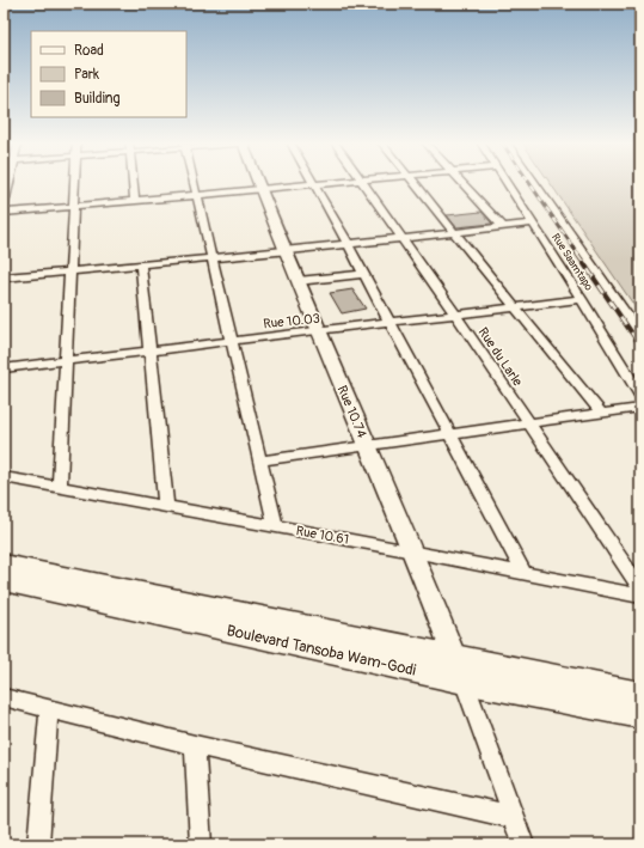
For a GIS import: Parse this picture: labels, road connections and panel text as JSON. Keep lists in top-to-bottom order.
{
  "streets": {
    "main road": ["Rue 10.74", "Boulevard Tansoba Wam-Godi"],
    "street": [
      "Rue Saamtapo",
      "Rue 10.03",
      "Rue du Larle",
      "Rue 10.61"
    ]
  },
  "crossings": [
    ["Rue Saamtapo", "Rue 10.03"],
    ["Rue 10.03", "Rue du Larle"],
    ["Rue 10.03", "Rue 10.74"],
    ["Rue 10.74", "Rue 10.61"],
    ["Rue 10.74", "Boulevard Tansoba Wam-Godi"]
  ],
  "legend": ["Road", "Park", "Building"]
}
